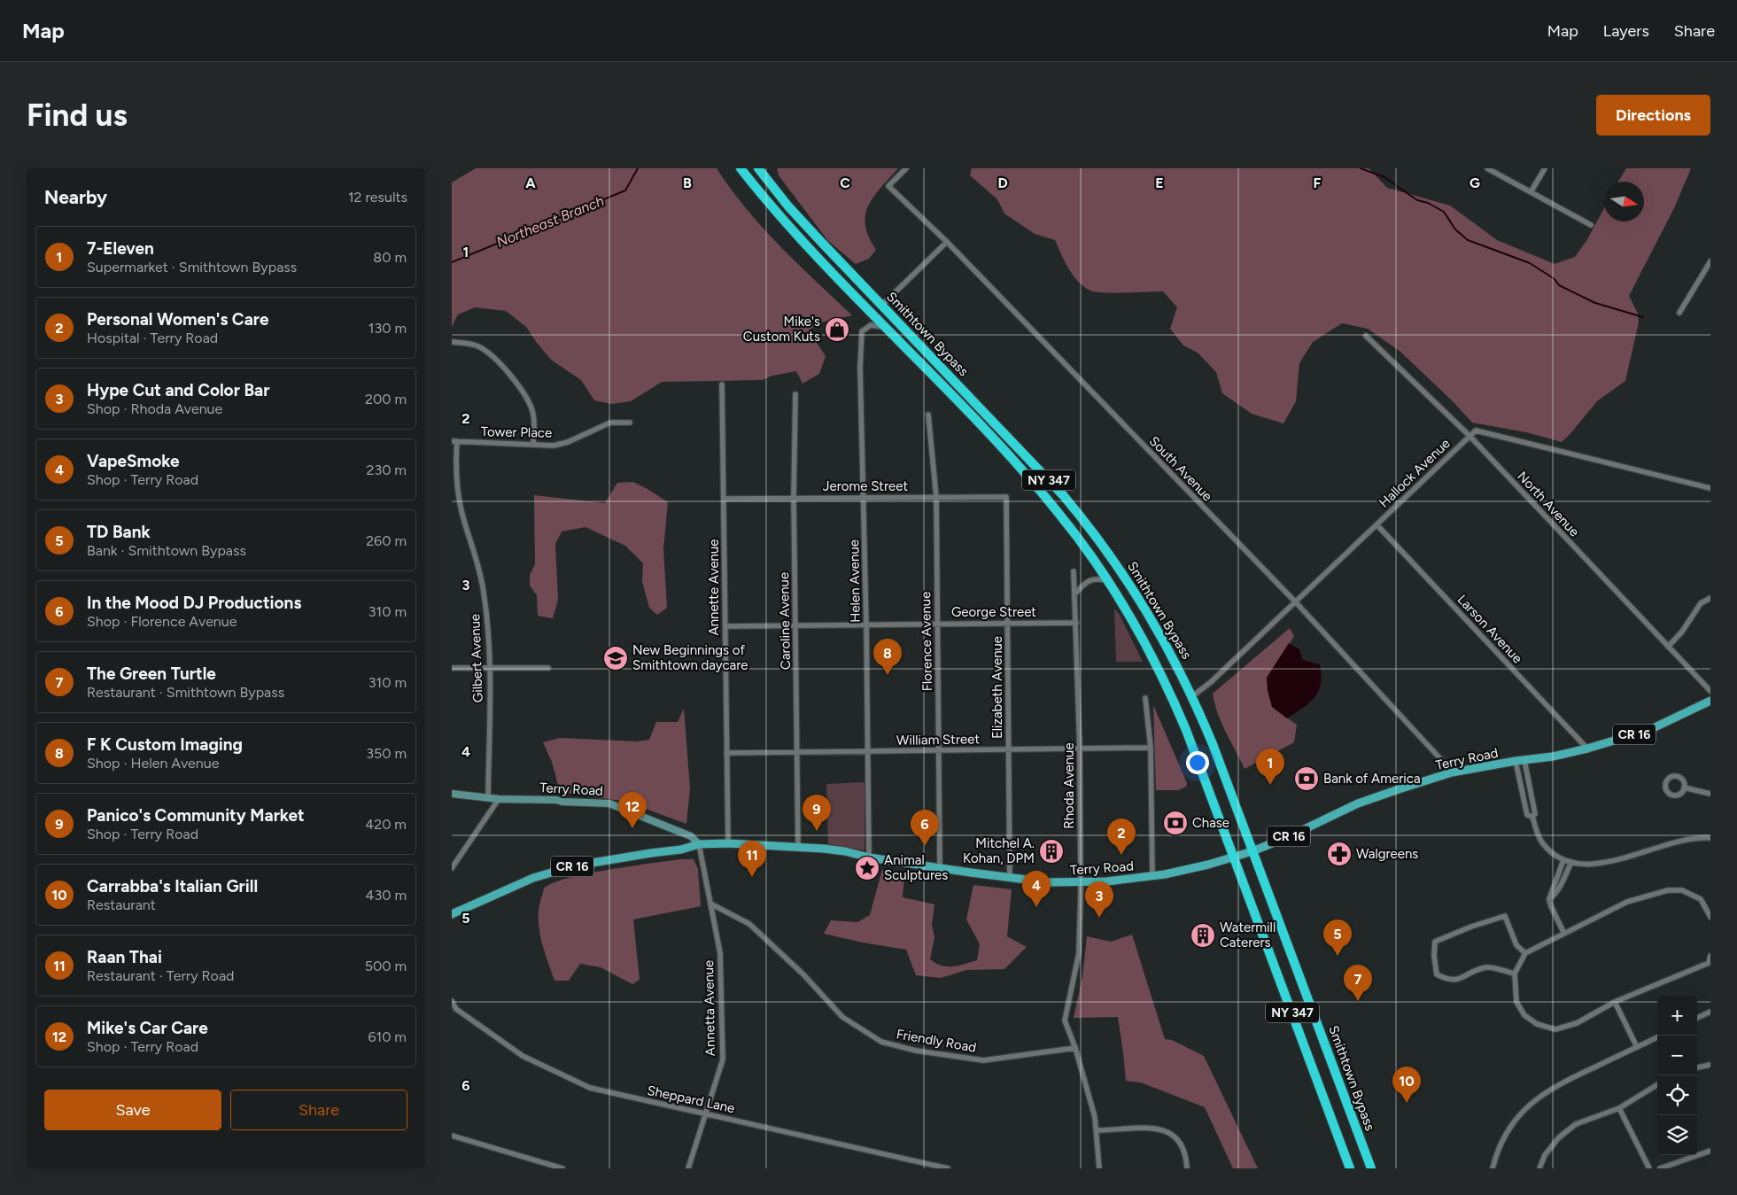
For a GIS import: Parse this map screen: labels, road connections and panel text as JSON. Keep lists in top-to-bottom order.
{
  "streets": {
    "highway": ["Smithtown Bypass", "NY 347"],
    "main road": ["CR 16", "Terry Road"],
    "street": [
      "Tower Place",
      "South Avenue",
      "Hallock Avenue",
      "Jerome Street",
      "North Avenue",
      "Helen Avenue",
      "Annette Avenue",
      "George Street",
      "Caroline Avenue",
      "Larson Avenue",
      "Florence Avenue",
      "Gilbert Avenue",
      "Elizabeth Avenue",
      "William Street",
      "Rhoda Avenue",
      "Annetta Avenue",
      "Friendly Road",
      "Sheppard Lane"
    ]
  },
  "crossings": [
    ["Smithtown Bypass", "Hallock Avenue"],
    ["Smithtown Bypass", "Helen Avenue"],
    ["Smithtown Bypass", "Terry Road"],
    ["Tower Place", "Gilbert Avenue"],
    ["South Avenue", "Hallock Avenue"],
    ["South Avenue", "Terry Road"],
    ["Hallock Avenue", "North Avenue"],
    ["Hallock Avenue", "Larson Avenue"],
    ["Jerome Street", "Helen Avenue"],
    ["Jerome Street", "Annette Avenue"],
    ["Jerome Street", "Caroline Avenue"],
    ["Jerome Street", "Florence Avenue"],
    ["Jerome Street", "Elizabeth Avenue"],
    ["Helen Avenue", "George Street"],
    ["Helen Avenue", "William Street"],
    ["Helen Avenue", "Terry Road"],
    ["Annette Avenue", "George Street"],
    ["Annette Avenue", "William Street"],
    ["Annette Avenue", "Terry Road"],
    ["George Street", "Caroline Avenue"],
    ["George Street", "Florence Avenue"],
    ["George Street", "Elizabeth Avenue"],
    ["George Street", "Rhoda Avenue"],
    ["Caroline Avenue", "William Street"],
    ["Caroline Avenue", "Terry Road"],
    ["Larson Avenue", "Terry Road"],
    ["Florence Avenue", "William Street"],
    ["Florence Avenue", "Terry Road"],
    ["Gilbert Avenue", "Terry Road"],
    ["Elizabeth Avenue", "William Street"],
    ["Elizabeth Avenue", "Terry Road"],
    ["CR 16", "Terry Road"],
    ["CR 16", "Annetta Avenue"],
    ["William Street", "Rhoda Avenue"],
    ["Terry Road", "Rhoda Avenue"],
    ["Terry Road", "Annetta Avenue"],
    ["Rhoda Avenue", "Friendly Road"],
    ["Annetta Avenue", "Friendly Road"],
    ["Annetta Avenue", "Sheppard Lane"]
  ],
  "water": ["Northeast Branch"],
  "places": {
    "shop": ["Mike's Custom Kuts"],
    "school or university": ["New Beginnings of Smithtown daycare"],
    "bank": ["Bank of America", "Chase"],
    "building": ["Mitchel A. Kohan, DPM", "Watermill Caterers"],
    "pharmacy": ["Walgreens"],
    "place": ["Animal Sculptures"]
  },
  "north": "right",
  "page": {
    "header": "Map",
    "nav": ["Map", "Layers", "Share"],
    "buttons": [
      "Directions",
      ["Save", "Share"]
    ],
    "title": "Find us",
    "heading": ["Nearby", "12 results"],
    "list": [
      {
        "mark": "1",
        "name": "7-Eleven",
        "note": "Supermarket · Smithtown Bypass",
        "value": "80 m"
      },
      {
        "mark": "2",
        "name": "Personal Women's Care",
        "note": "Hospital · Terry Road",
        "value": "130 m"
      },
      {
        "mark": "3",
        "name": "Hype Cut and Color Bar",
        "note": "Shop · Rhoda Avenue",
        "value": "200 m"
      },
      {
        "mark": "4",
        "name": "VapeSmoke",
        "note": "Shop · Terry Road",
        "value": "230 m"
      },
      {
        "mark": "5",
        "name": "TD Bank",
        "note": "Bank · Smithtown Bypass",
        "value": "260 m"
      },
      {
        "mark": "6",
        "name": "In the Mood DJ Productions",
        "note": "Shop · Florence Avenue",
        "value": "310 m"
      },
      {
        "mark": "7",
        "name": "The Green Turtle",
        "note": "Restaurant · Smithtown Bypass",
        "value": "310 m"
      },
      {
        "mark": "8",
        "name": "F K Custom Imaging",
        "note": "Shop · Helen Avenue",
        "value": "350 m"
      },
      {
        "mark": "9",
        "name": "Panico's Community Market",
        "note": "Shop · Terry Road",
        "value": "420 m"
      },
      {
        "mark": "10",
        "name": "Carrabba's Italian Grill",
        "note": "Restaurant",
        "value": "430 m"
      },
      {
        "mark": "11",
        "name": "Raan Thai",
        "note": "Restaurant · Terry Road",
        "value": "500 m"
      },
      {
        "mark": "12",
        "name": "Mike's Car Care",
        "note": "Shop · Terry Road",
        "value": "610 m"
      }
    ],
    "pins": [
      "8",
      "1",
      "12",
      "9",
      "6",
      "2",
      "11",
      "4",
      "3",
      "5",
      "7",
      "10"
    ],
    "map_buttons": ["+", "−"]
  },
  "grid": {
    "columns": [
      "A",
      "B",
      "C",
      "D",
      "E",
      "F",
      "G"
    ],
    "rows": [
      "1",
      "2",
      "3",
      "4",
      "5",
      "6"
    ]
  }
}
